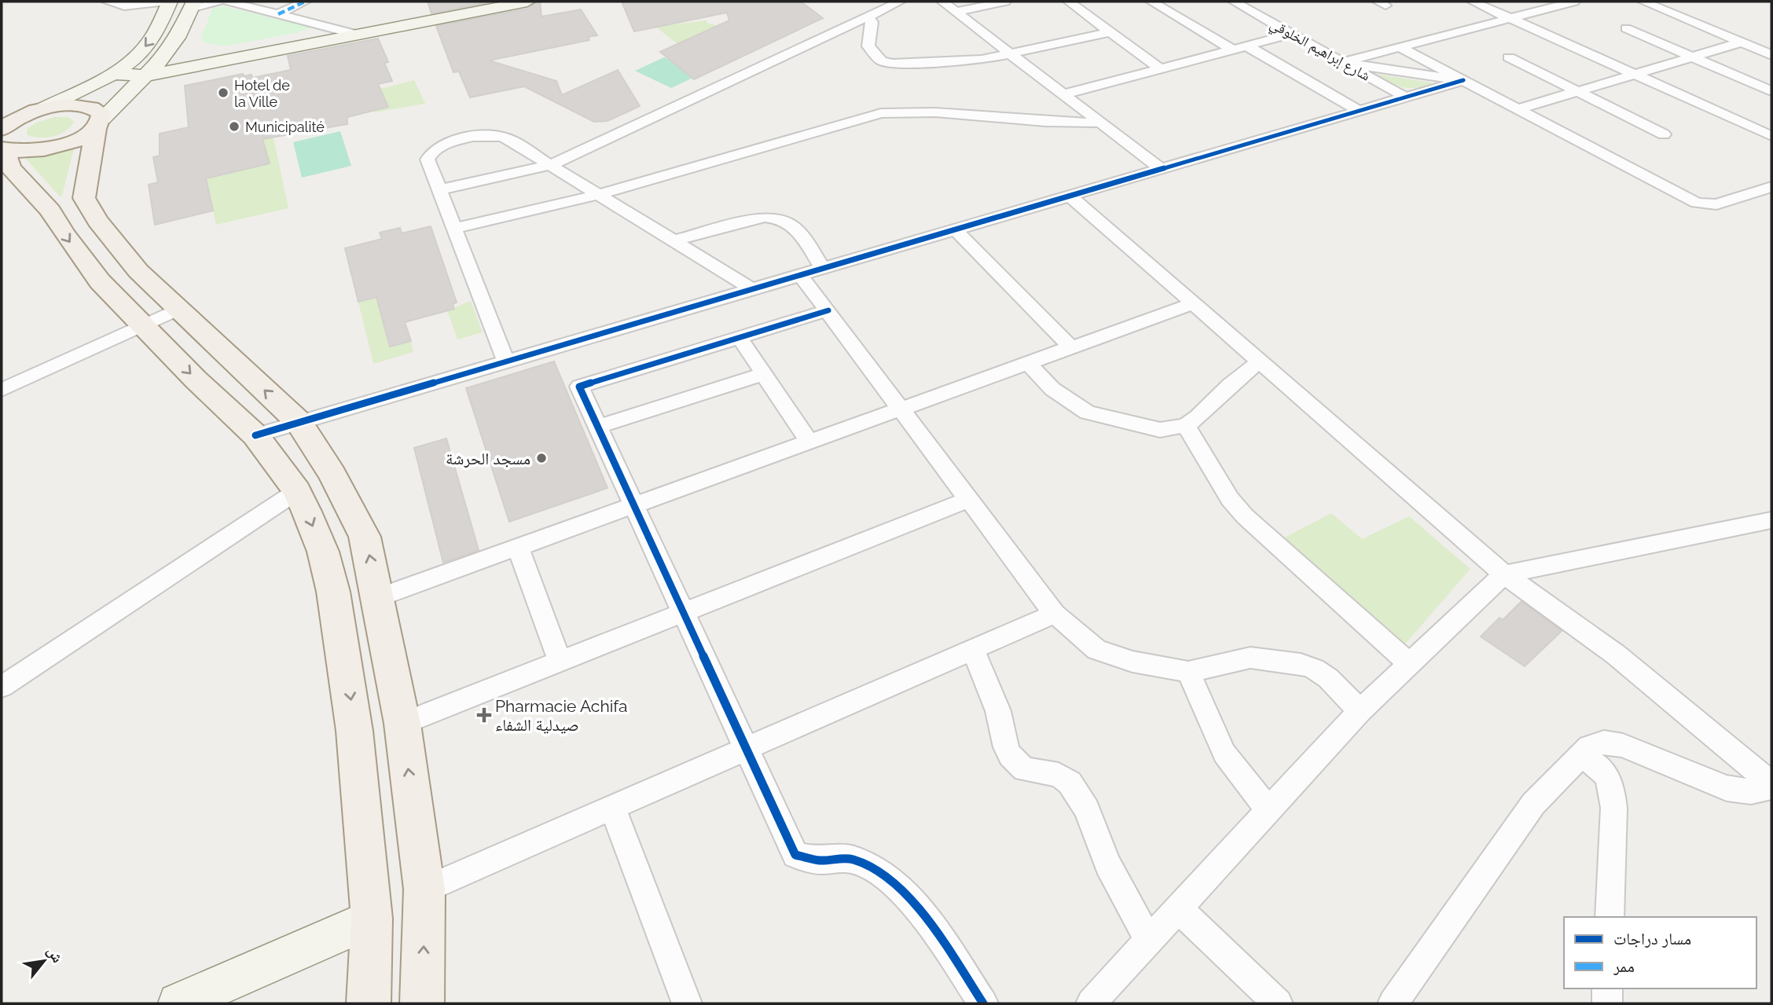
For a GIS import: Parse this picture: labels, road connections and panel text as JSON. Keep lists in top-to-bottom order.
{
  "streets": {
    "street": ["شارع إبراهيم الخلوقي"]
  },
  "places": {
    "other": ["Hotel de la Ville", "Municipalité", "مسجد الحرشة"],
    "health": ["Pharmacie Achifa صيدلية الشفاء"]
  },
  "legend": ["مسار دراجات", "ممر"],
  "north": "top right"
}
